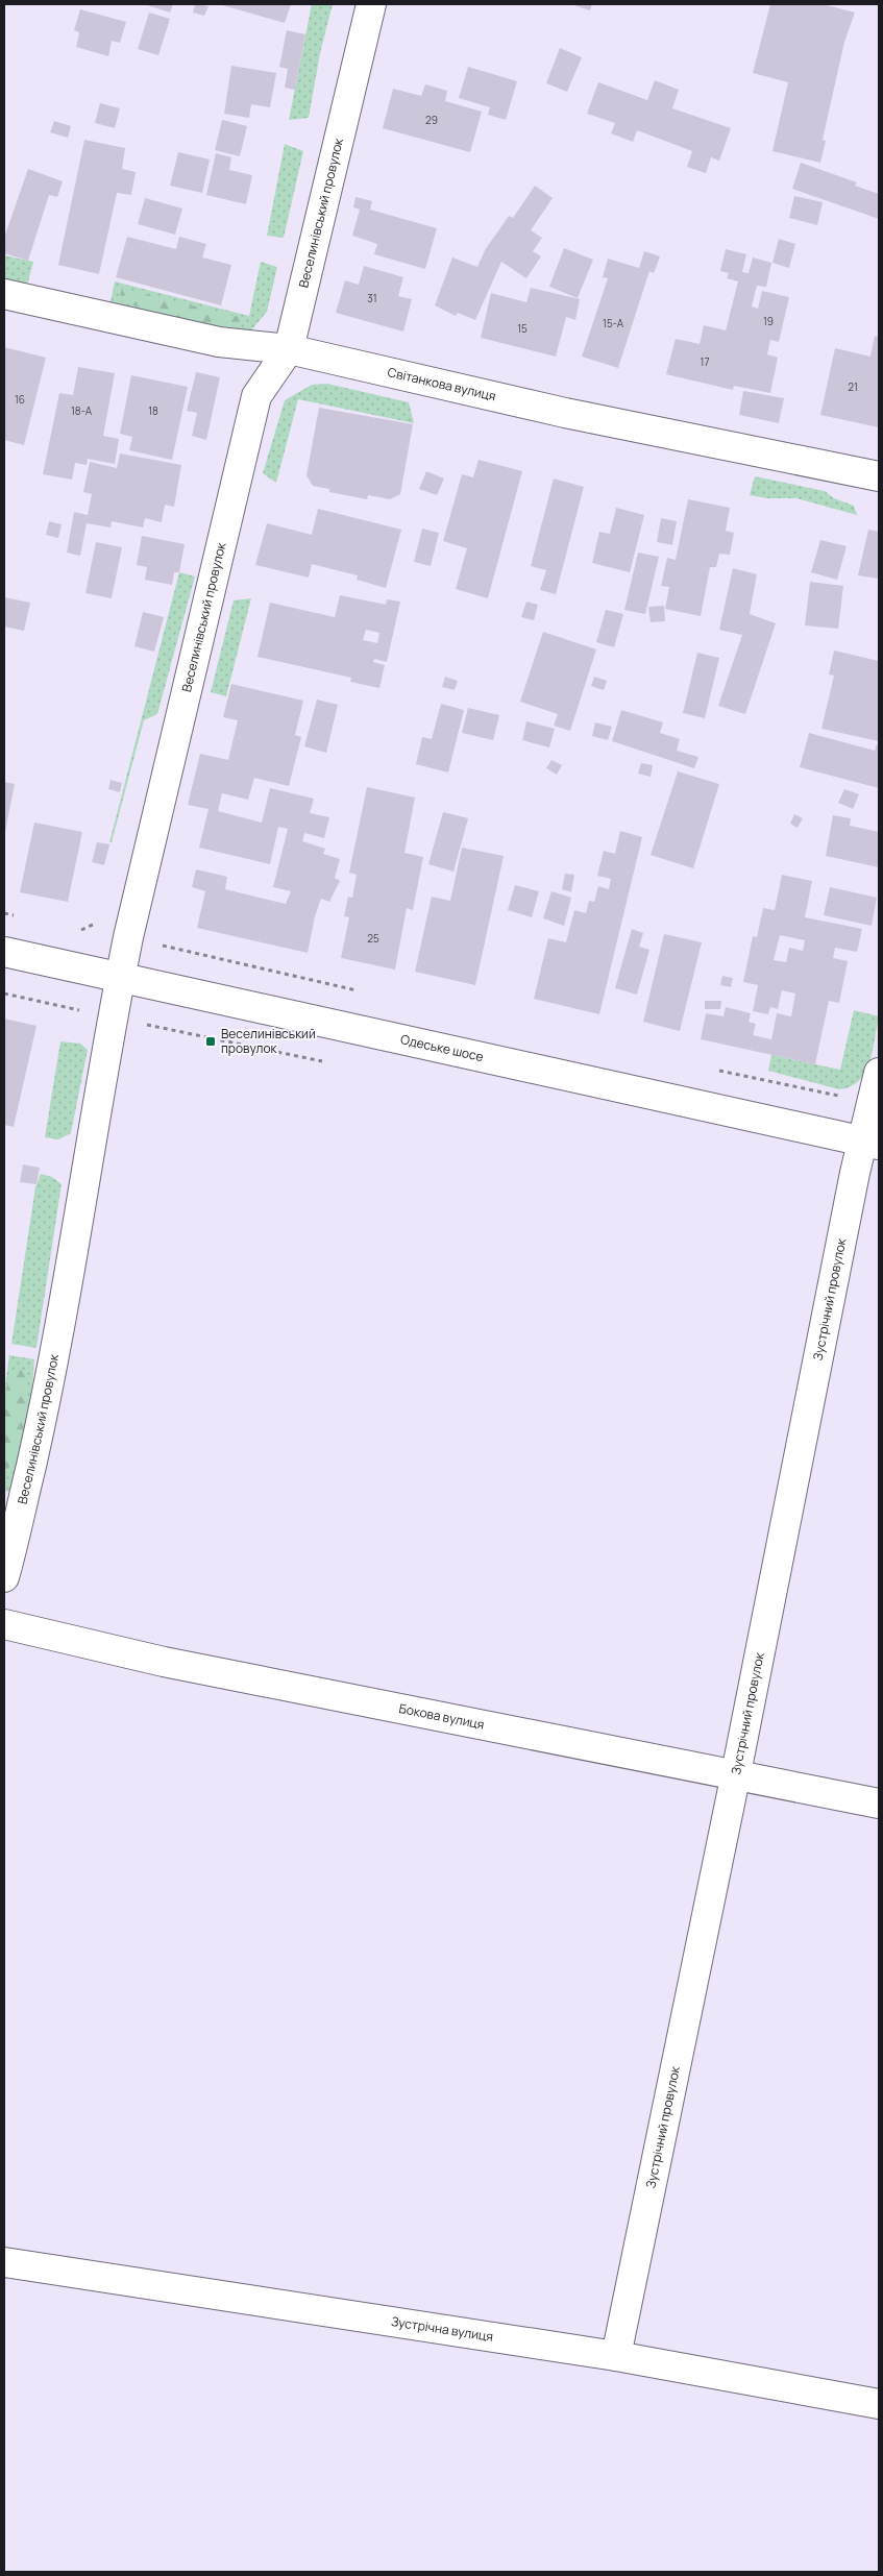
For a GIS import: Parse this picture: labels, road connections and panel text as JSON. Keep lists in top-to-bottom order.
{
  "streets": {
    "main road": [
      "Веселинівський провулок",
      "Світанкова вулиця",
      "Одеське шосе",
      "Зустрічний провулок",
      "Бокова вулиця",
      "Зустрічна вулиця"
    ]
  },
  "crossings": [
    ["Веселинівський провулок", "Світанкова вулиця"],
    ["Веселинівський провулок", "Одеське шосе"],
    ["Одеське шосе", "Зустрічний провулок"],
    ["Зустрічний провулок", "Бокова вулиця"],
    ["Зустрічний провулок", "Зустрічна вулиця"]
  ],
  "places": {
    "transit": ["Веселинівський провулок"]
  },
  "house_numbers": [
    "29",
    "31",
    "19",
    "15-А",
    "15",
    "17",
    "21",
    "16",
    "18-А",
    "18",
    "25"
  ]
}
